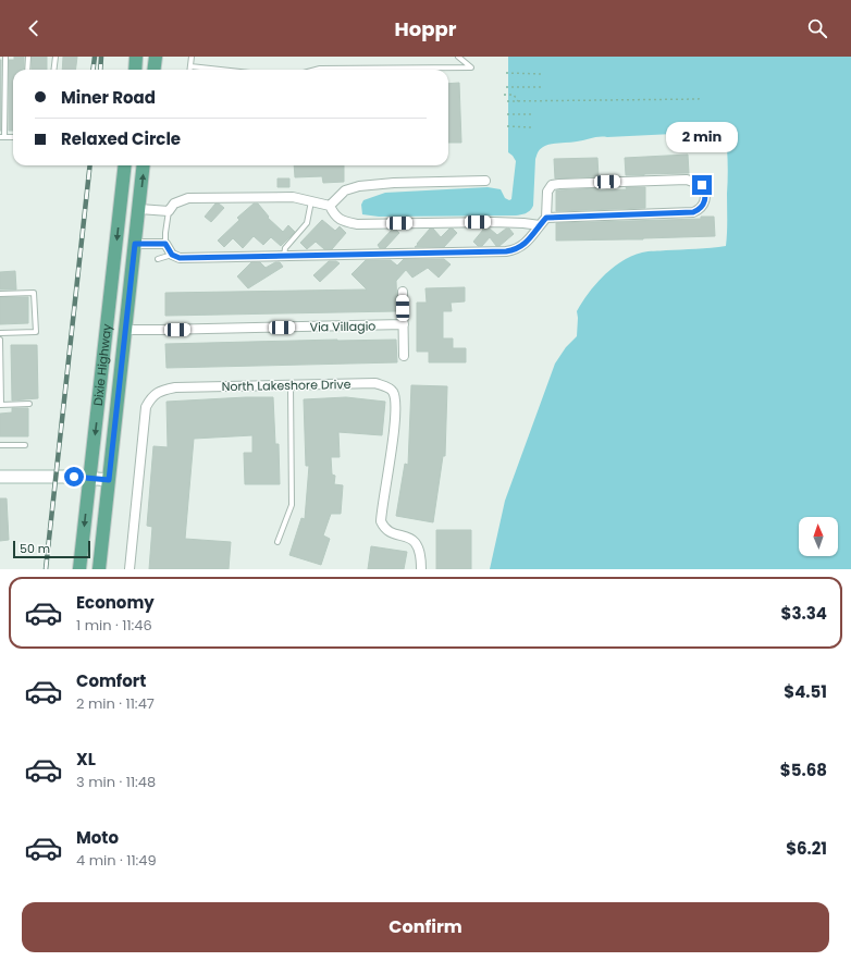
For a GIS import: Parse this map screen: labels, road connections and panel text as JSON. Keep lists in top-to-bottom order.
{
  "streets": {
    "main road": ["Dixie Highway"],
    "street": ["Via Villagio", "North Lakeshore Drive"]
  },
  "crossings": [
    ["Via Villagio", "Dixie Highway"]
  ],
  "scale_bar": "50 m",
  "north": "top",
  "page": {
    "header": "Hoppr",
    "banner": ["Miner Road", "Relaxed Circle"],
    "bubble": "2 min",
    "scale": "50 m",
    "list": [
      {
        "name": "Economy",
        "note": "1 min · 11:46",
        "value": "$3.34"
      },
      {
        "name": "Comfort",
        "note": "2 min · 11:47",
        "value": "$4.51"
      },
      {
        "name": "XL",
        "note": "3 min · 11:48",
        "value": "$5.68"
      },
      {
        "name": "Moto",
        "note": "4 min · 11:49",
        "value": "$6.21"
      }
    ],
    "buttons": "Confirm"
  }
}
